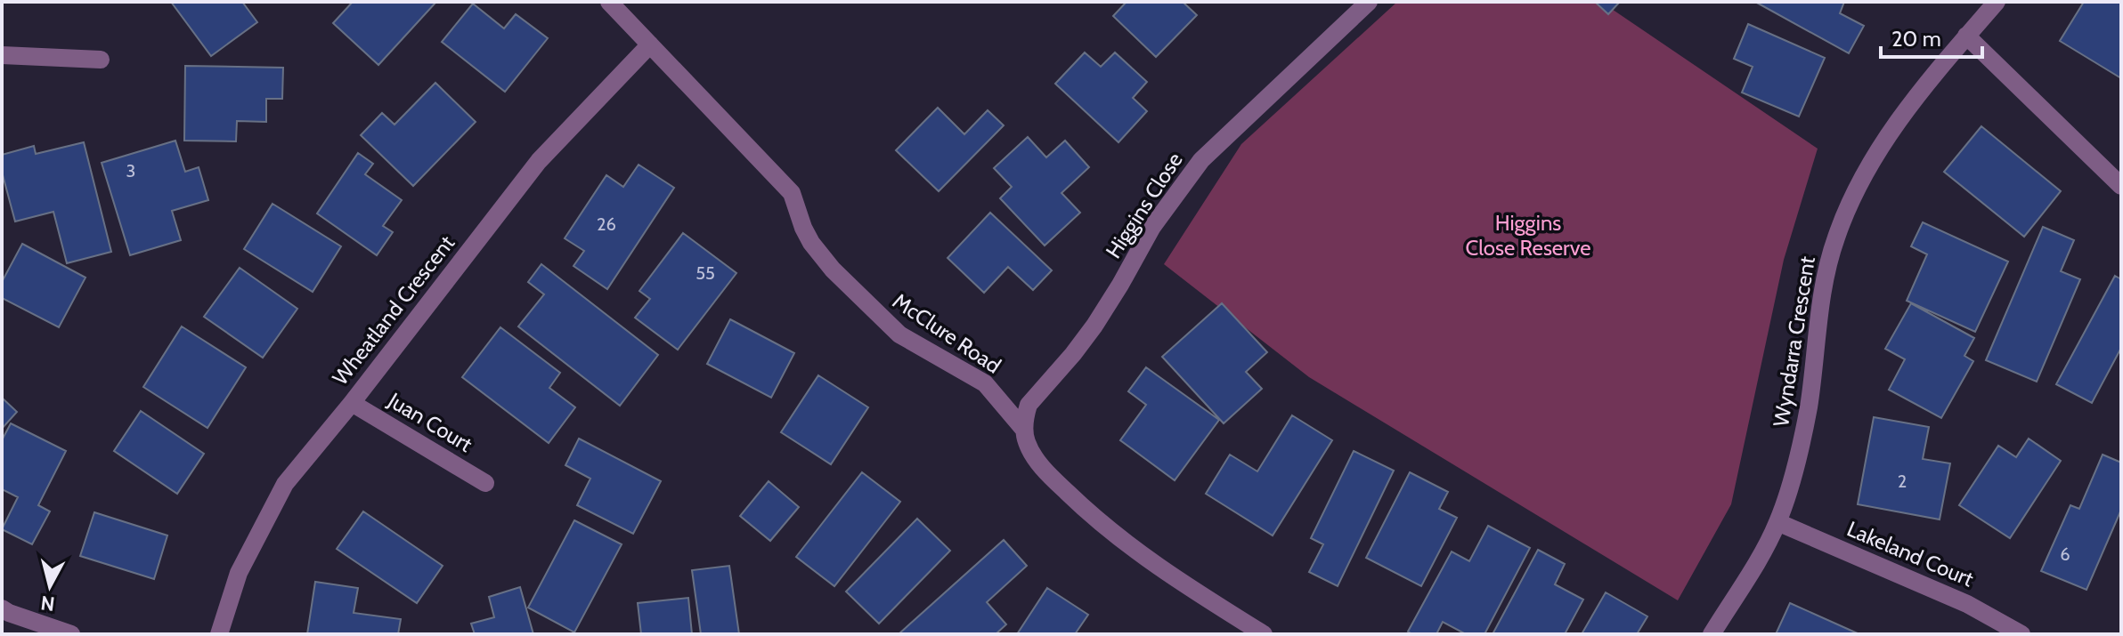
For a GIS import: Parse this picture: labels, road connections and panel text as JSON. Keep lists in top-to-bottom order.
{
  "streets": {
    "street": [
      "Higgins Close",
      "Wheatland Crescent",
      "McClure Road",
      "Wyndarra Crescent",
      "Juan Court",
      "Lakeland Court"
    ]
  },
  "crossings": [
    ["Higgins Close", "McClure Road"],
    ["Wheatland Crescent", "McClure Road"],
    ["Wheatland Crescent", "Juan Court"],
    ["Wyndarra Crescent", "Lakeland Court"]
  ],
  "parks": ["Higgins Close Reserve"],
  "house_numbers": [
    "3",
    "26",
    "55",
    "2",
    "6"
  ],
  "scale_bar": "20 m",
  "north": "bottom"
}
